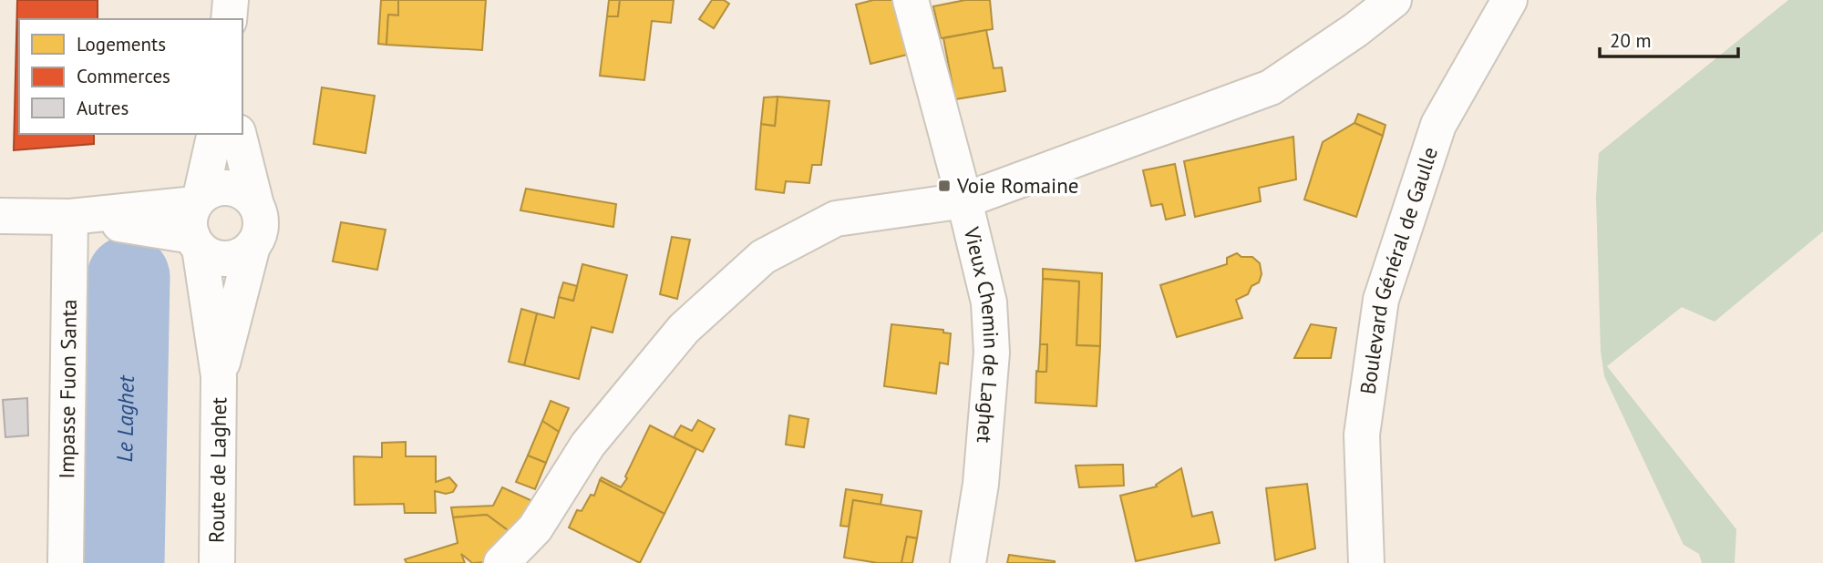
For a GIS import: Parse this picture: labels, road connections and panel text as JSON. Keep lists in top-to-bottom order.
{
  "streets": {
    "street": [
      "Boulevard Général de Gaulle",
      "Vieux Chemin de Laghet",
      "Impasse Fuon Santa",
      "Route de Laghet"
    ]
  },
  "water": ["Le Laghet"],
  "places": {
    "transit": ["Voie Romaine"]
  },
  "legend": ["Logements", "Commerces", "Autres"],
  "scale_bar": "20 m"
}
